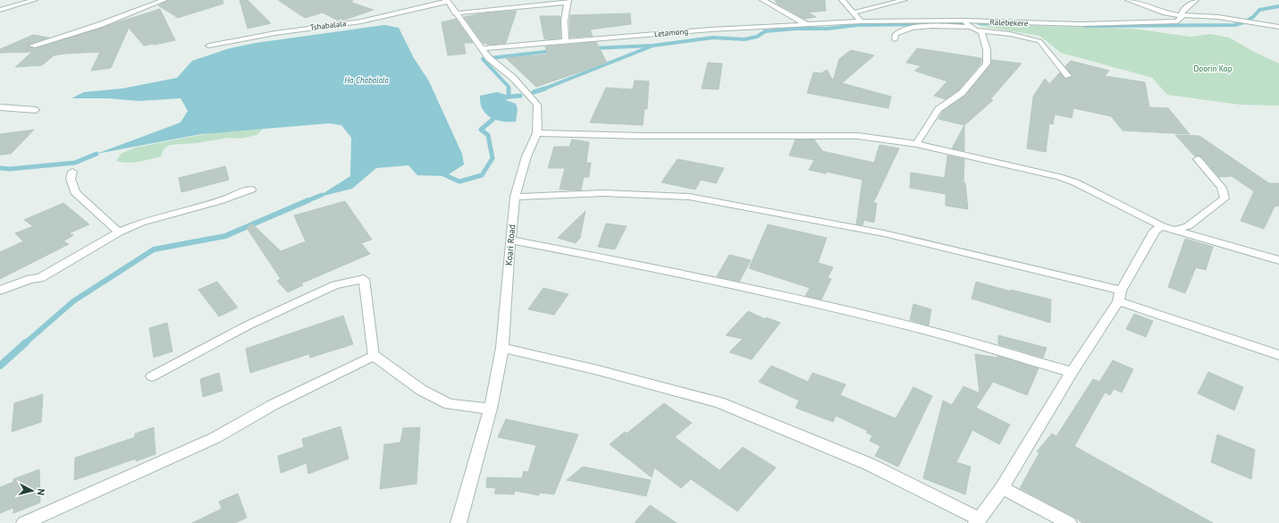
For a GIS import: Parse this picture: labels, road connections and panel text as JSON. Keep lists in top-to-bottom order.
{
  "streets": {
    "street": [
      "Ralebekere",
      "Tshabalala",
      "Letamong",
      "Koari Road"
    ]
  },
  "crossings": [
    ["Ralebekere", "Letamong"],
    ["Tshabalala", "Koari Road"],
    ["Letamong", "Koari Road"]
  ],
  "water": ["Ha Chabalala"],
  "parks": ["Doorin Kop"],
  "north": "right"
}
